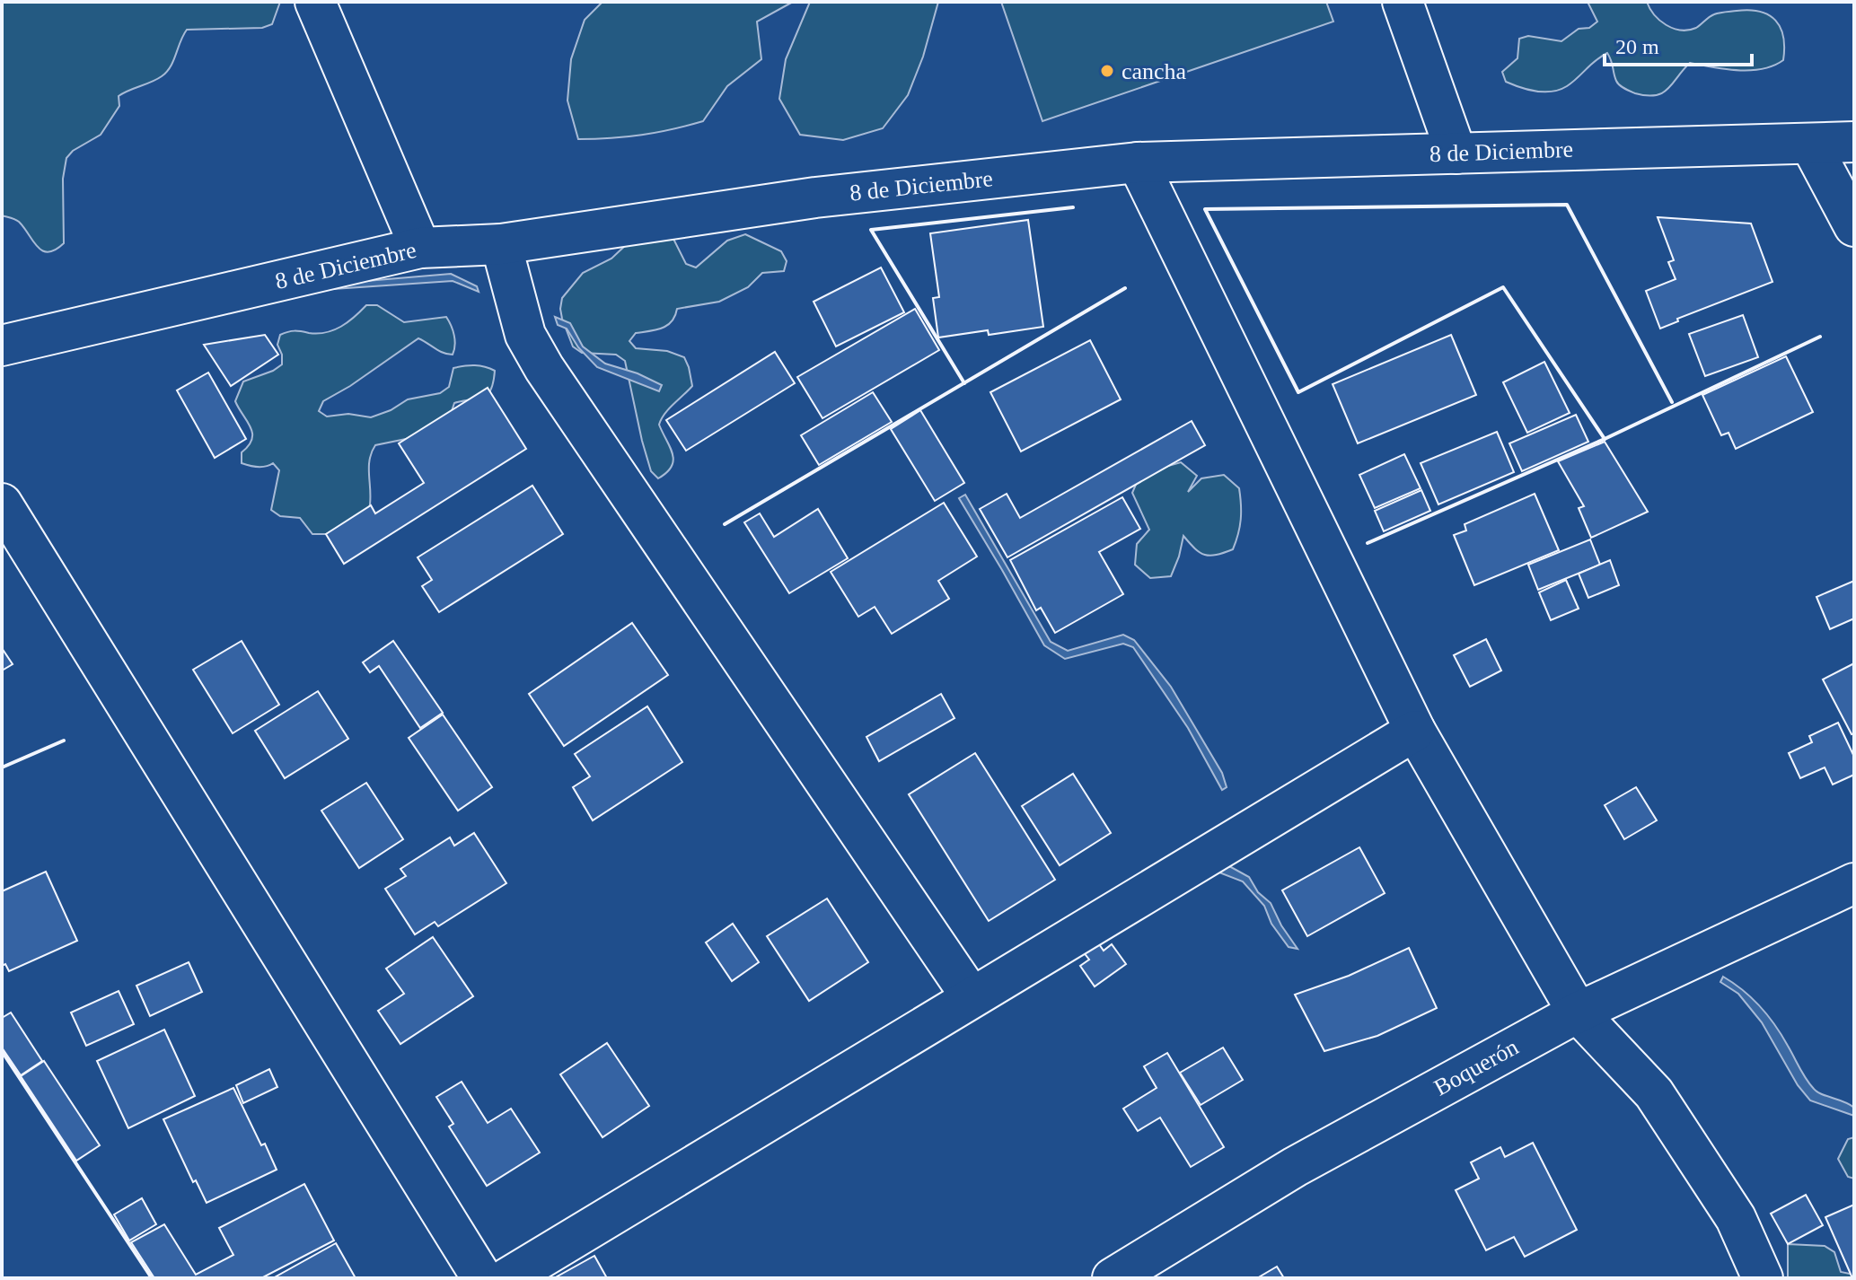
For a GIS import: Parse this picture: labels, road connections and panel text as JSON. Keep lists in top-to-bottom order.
{
  "streets": {
    "street": ["8 de Diciembre", "Boquerón"]
  },
  "places": ["cancha"],
  "scale_bar": "20 m"
}
